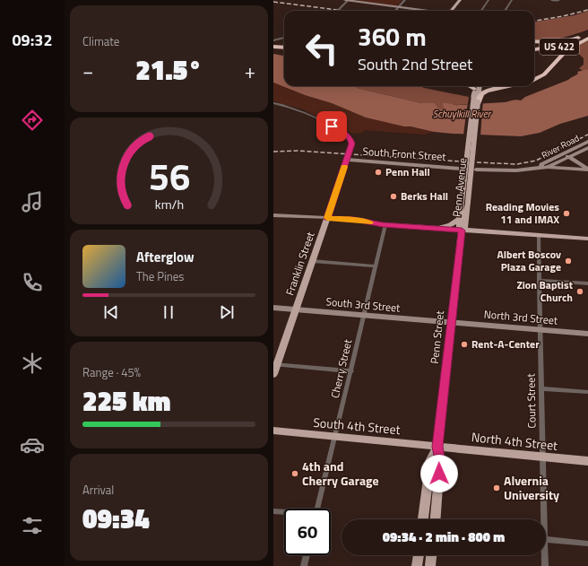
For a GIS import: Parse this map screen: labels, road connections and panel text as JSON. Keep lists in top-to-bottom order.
{
  "streets": {
    "highway": ["US 422"],
    "main road": [
      "Penn Avenue",
      "Franklin Street",
      "Penn Street",
      "South 4th Street",
      "North 4th Street"
    ],
    "street": [
      "River Road",
      "South Front Street",
      "South 3rd Street",
      "North 3rd Street",
      "Cherry Street",
      "Court Street"
    ]
  },
  "crossings": [
    ["South Front Street", "Franklin Street"],
    ["Penn Avenue", "Penn Street"],
    ["Franklin Street", "South 3rd Street"],
    ["South 3rd Street", "North 3rd Street"],
    ["South 3rd Street", "Penn Street"],
    ["South 3rd Street", "Cherry Street"],
    ["North 3rd Street", "Penn Street"],
    ["North 3rd Street", "Court Street"],
    ["Penn Street", "South 4th Street"],
    ["Penn Street", "North 4th Street"],
    ["Cherry Street", "South 4th Street"],
    ["Court Street", "North 4th Street"],
    ["South 4th Street", "North 4th Street"]
  ],
  "water": ["Schuylkill River"],
  "places": [
    "Penn Hall",
    "Berks Hall",
    "Reading Movies 11 and IMAX",
    "Albert Boscov Plaza Garage",
    "Zion Baptist Church",
    "Rent-A-Center",
    "4th and Cherry Garage",
    "Alvernia University"
  ],
  "page": {
    "tabs": "09:32",
    "tile": [
      "Climate",
      ["Range · 45%", "225 km"],
      ["Arrival", "09:34"]
    ],
    "turn": ["360 m", "South 2nd Street"],
    "heat": ["−", "21.5°", "+"],
    "song": ["Afterglow", "The Pines"],
    "limit": "60",
    "trip": "09:34 · 2 min · 800 m",
    "gauge": ["56", "km/h"]
  }
}
